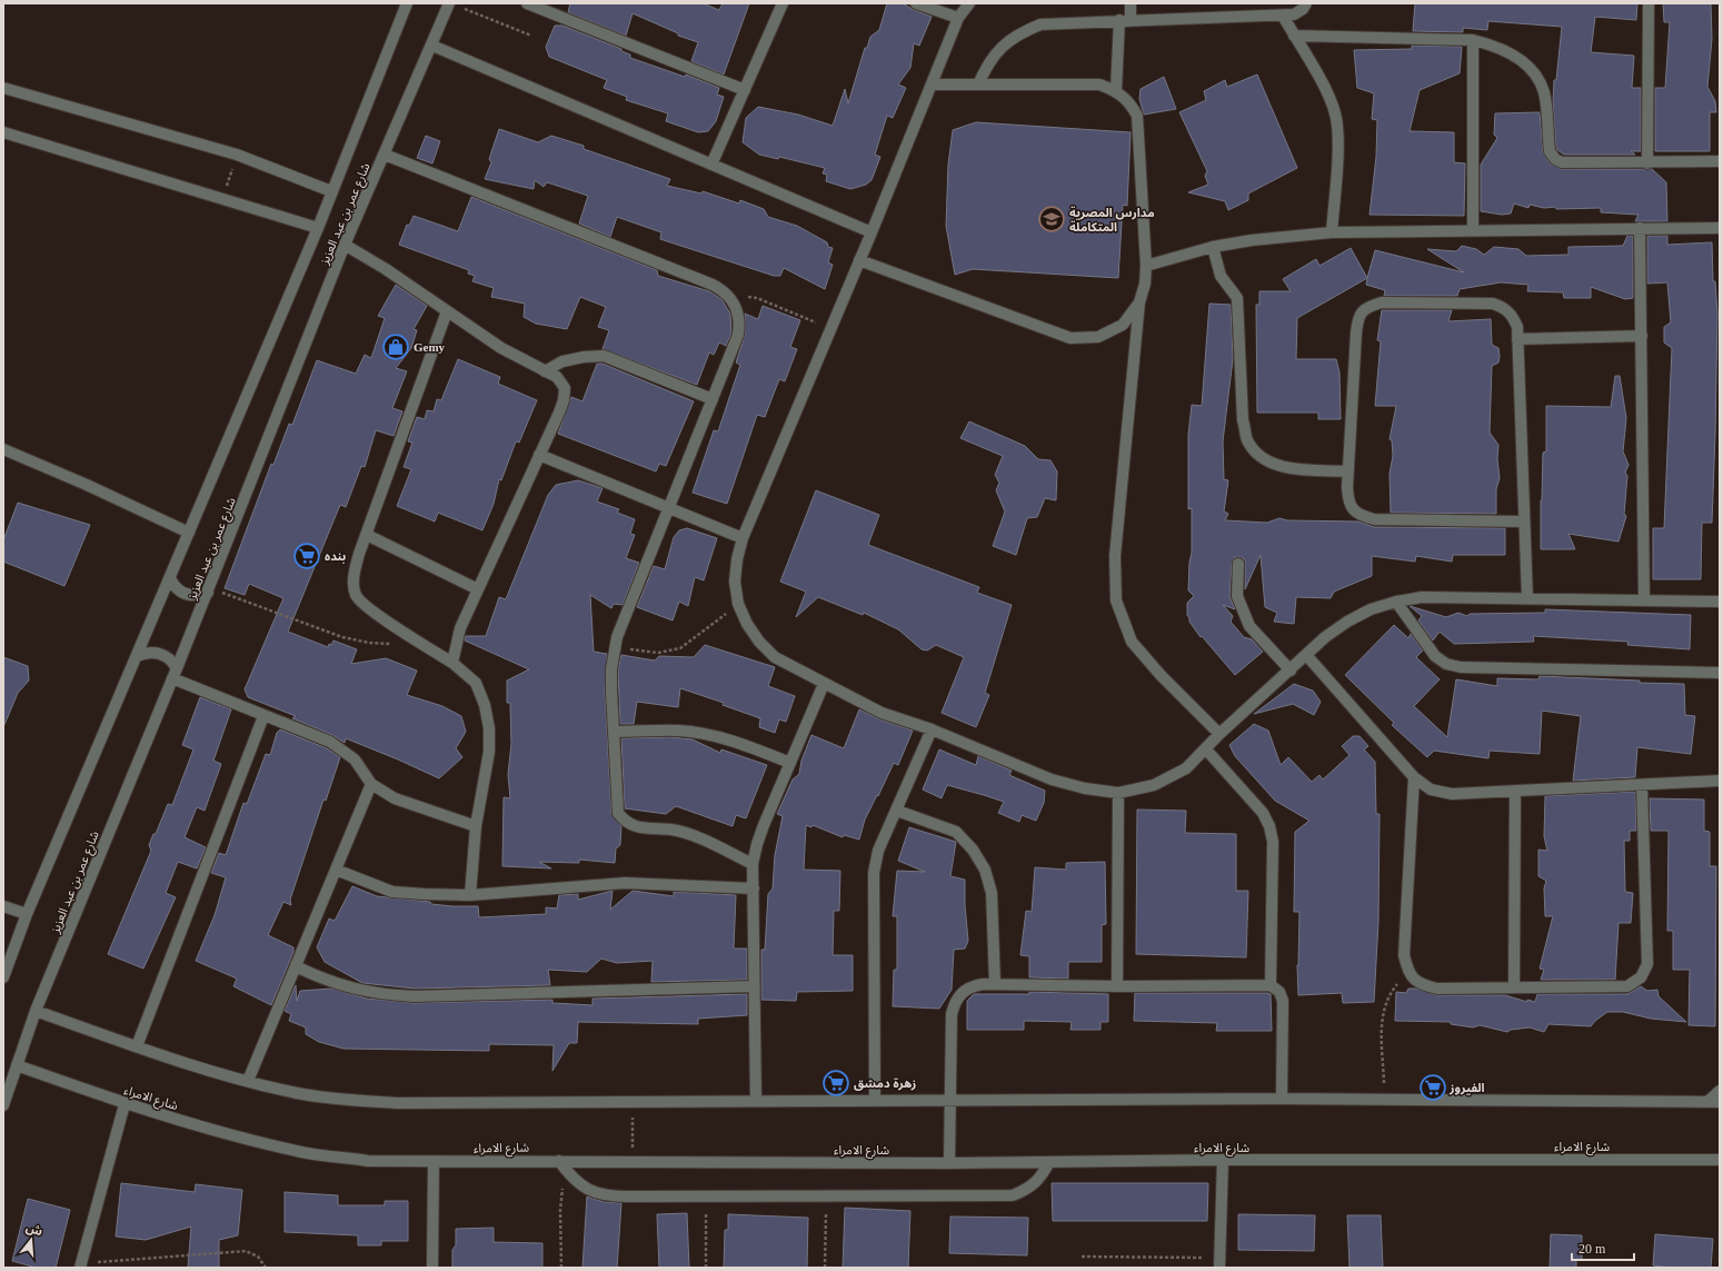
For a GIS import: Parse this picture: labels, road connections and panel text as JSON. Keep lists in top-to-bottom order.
{
  "streets": {
    "street": ["شارع عمر بن عبد العزيز", "شارع الامراء"]
  },
  "crossings": [
    ["شارع عمر بن عبد العزيز", "شارع الامراء"]
  ],
  "places": {
    "school or university": ["مدارس المصرية المتكاملة"],
    "shop": ["Gemy"],
    "supermarket": ["بنده", "زهرة دمشق", "الفيروز"]
  },
  "scale_bar": "20 m",
  "north": "top"
}
